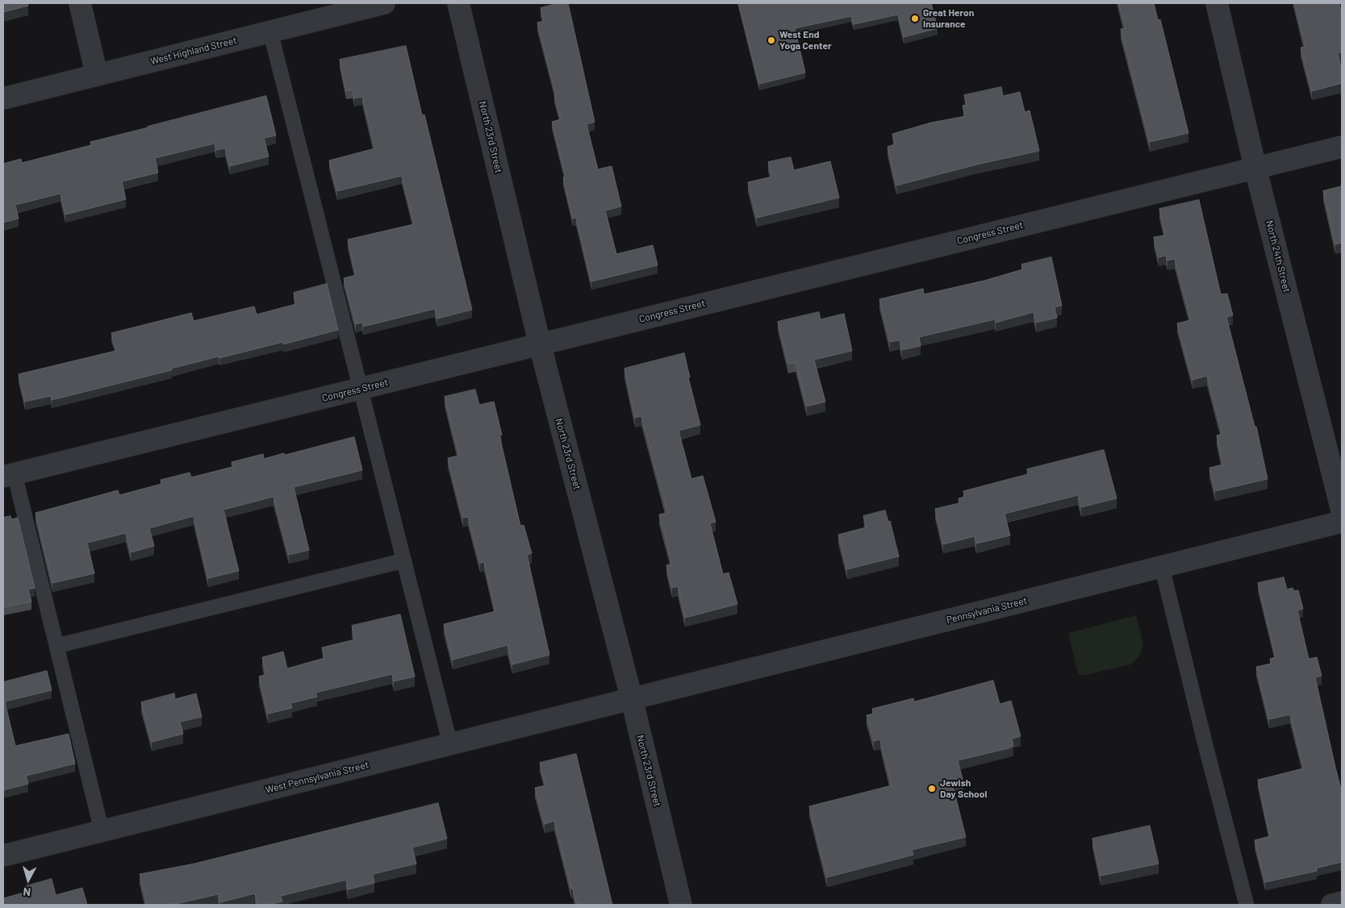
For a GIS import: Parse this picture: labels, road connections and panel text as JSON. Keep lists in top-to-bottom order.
{
  "streets": {
    "street": [
      "West Highland Street",
      "North 23rd Street",
      "Congress Street",
      "North 24th Street",
      "Pennsylvania Street",
      "West Pennsylvania Street"
    ]
  },
  "crossings": [
    ["North 23rd Street", "Congress Street"],
    ["North 23rd Street", "Pennsylvania Street"],
    ["North 23rd Street", "West Pennsylvania Street"],
    ["Congress Street", "North 24th Street"],
    ["Pennsylvania Street", "West Pennsylvania Street"]
  ],
  "places": ["Great Heron Insurance", "West End Yoga Center", "Jewish Day School"],
  "north": "bottom"
}
